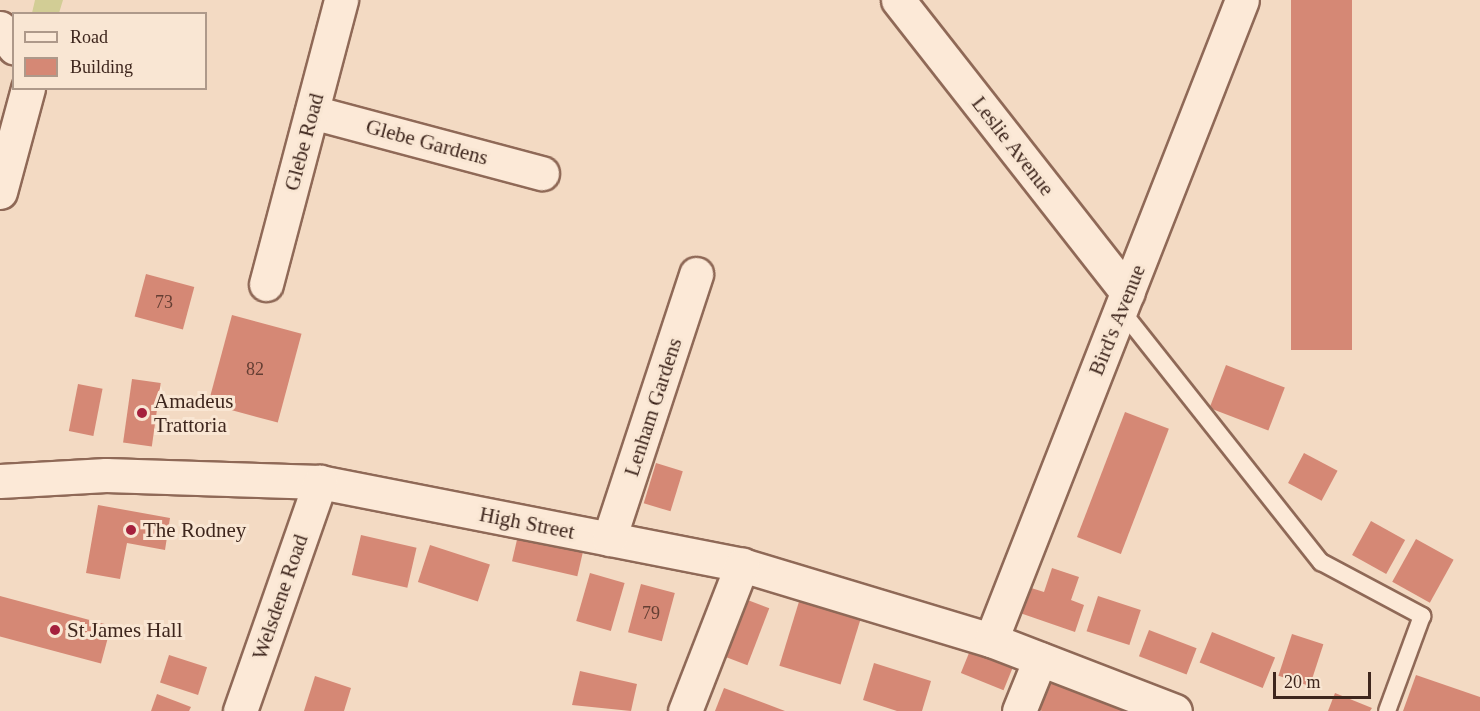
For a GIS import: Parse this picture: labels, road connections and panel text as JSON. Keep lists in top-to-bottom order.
{
  "streets": {
    "street": [
      "Glebe Road",
      "Glebe Gardens",
      "Leslie Avenue",
      "Bird's Avenue",
      "Lenham Gardens",
      "High Street",
      "Welsdene Road"
    ]
  },
  "crossings": [
    ["Glebe Road", "Glebe Gardens"],
    ["Leslie Avenue", "Bird's Avenue"],
    ["Bird's Avenue", "High Street"],
    ["Lenham Gardens", "High Street"],
    ["High Street", "Welsdene Road"]
  ],
  "places": ["Amadeus Trattoria", "The Rodney", "St James Hall"],
  "house_numbers": ["73", "82", "79"],
  "legend": ["Road", "Building"],
  "scale_bar": "20 m"
}
